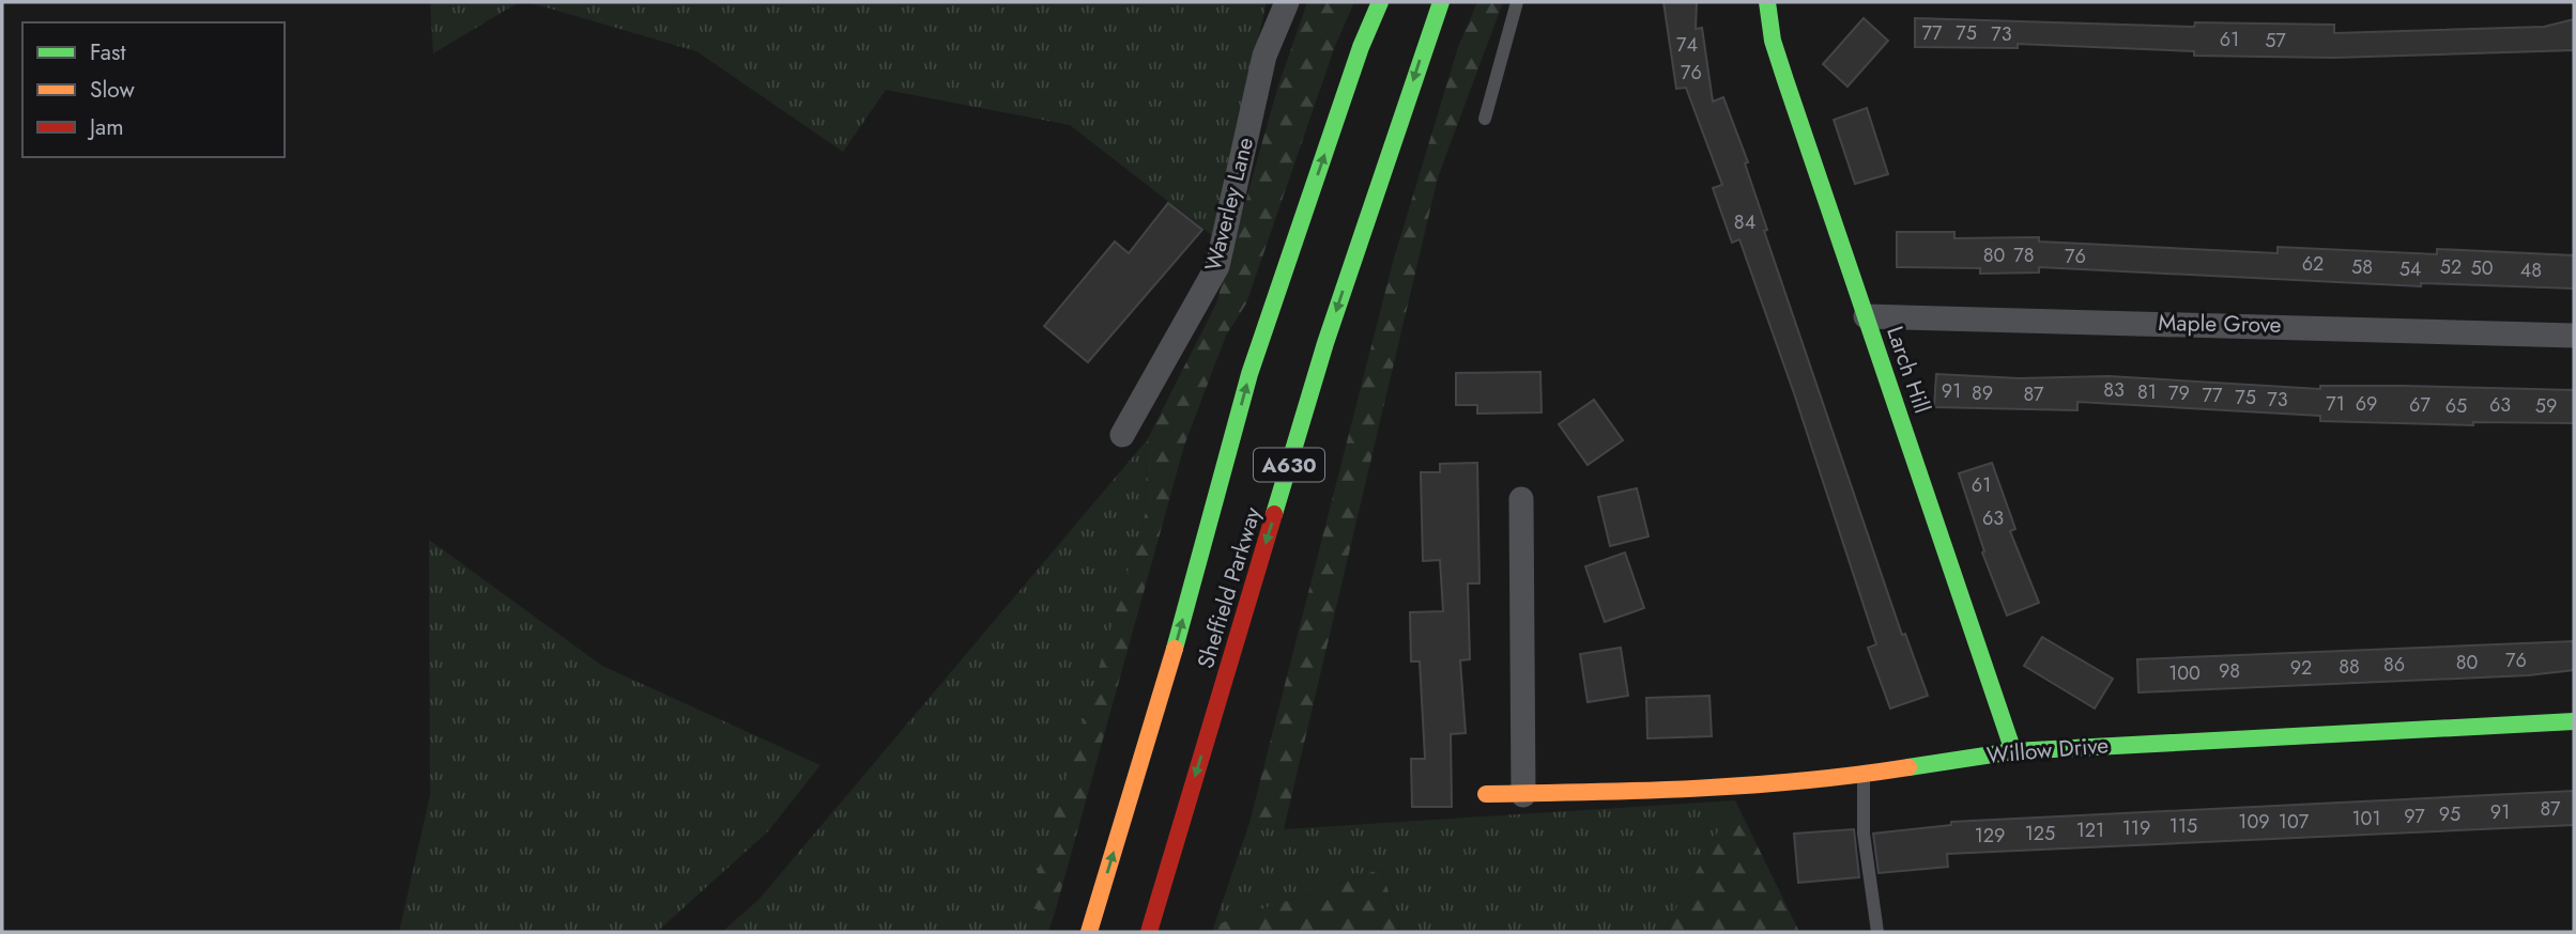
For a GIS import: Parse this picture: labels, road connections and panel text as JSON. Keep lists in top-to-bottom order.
{
  "streets": {
    "main road": [
      "Larch Hill",
      "A630",
      "Sheffield Parkway",
      "Willow Drive"
    ],
    "street": ["Waverley Lane", "Maple Grove"]
  },
  "crossings": [
    ["Maple Grove", "Larch Hill"],
    ["Larch Hill", "Willow Drive"]
  ],
  "house_numbers": [
    "77",
    "75",
    "73",
    "61",
    "57",
    "74",
    "76",
    "84",
    "80",
    "78",
    "76",
    "62",
    "58",
    "52",
    "50",
    "54",
    "48",
    "83",
    "91",
    "81",
    "89",
    "79",
    "87",
    "77",
    "75",
    "73",
    "71",
    "69",
    "67",
    "63",
    "65",
    "59",
    "61",
    "63",
    "76",
    "80",
    "86",
    "88",
    "92",
    "98",
    "100",
    "87",
    "91",
    "95",
    "97",
    "101",
    "109",
    "107",
    "115",
    "119",
    "121",
    "125",
    "129"
  ],
  "legend": ["Fast", "Slow", "Jam"]
}
